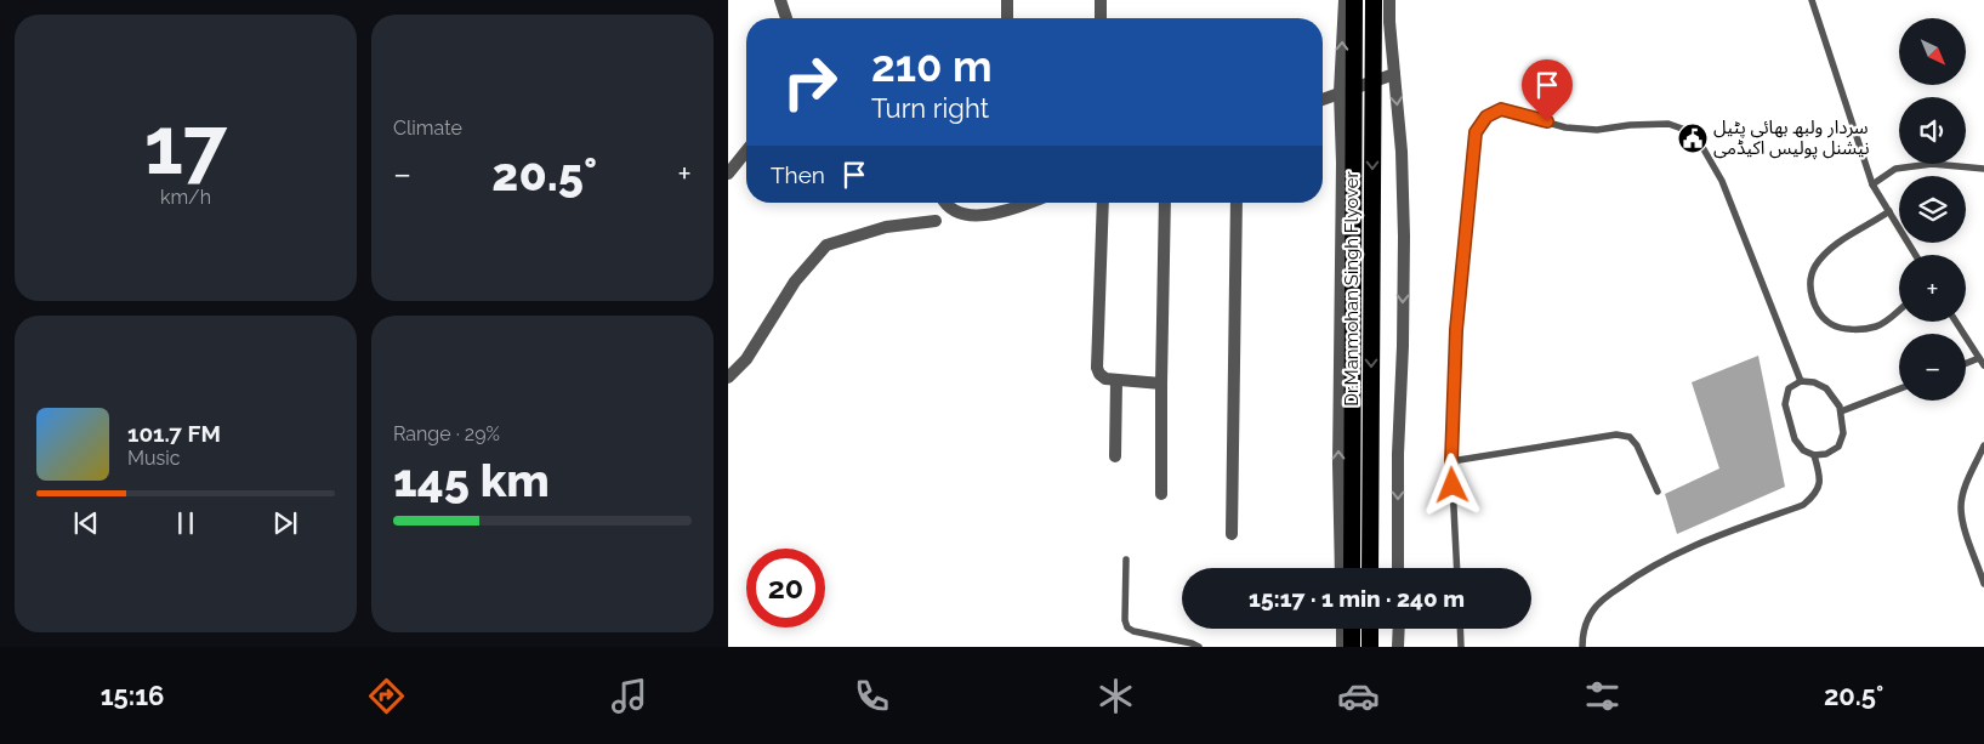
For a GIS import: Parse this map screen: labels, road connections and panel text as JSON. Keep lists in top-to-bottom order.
{
  "streets": {
    "highway": ["Dr.Manmohan Singh Flyover"]
  },
  "places": {
    "public building": ["سردار ولبھ بھائی پٹیل نیشنل پولیس اکیڈمی"]
  },
  "north": "bottom right",
  "page": {
    "tile": [
      ["17", "km/h"],
      "Climate",
      ["Range · 29%", "145 km"]
    ],
    "map_buttons": ["+", "−"],
    "turn": ["210 m", "Turn right"],
    "then": "Then",
    "heat": ["−", "20.5°", "+"],
    "song": ["101.7 FM", "Music"],
    "limit": "20",
    "trip": "15:17 · 1 min · 240 m",
    "tabs": ["15:16", "20.5°"]
  }
}
